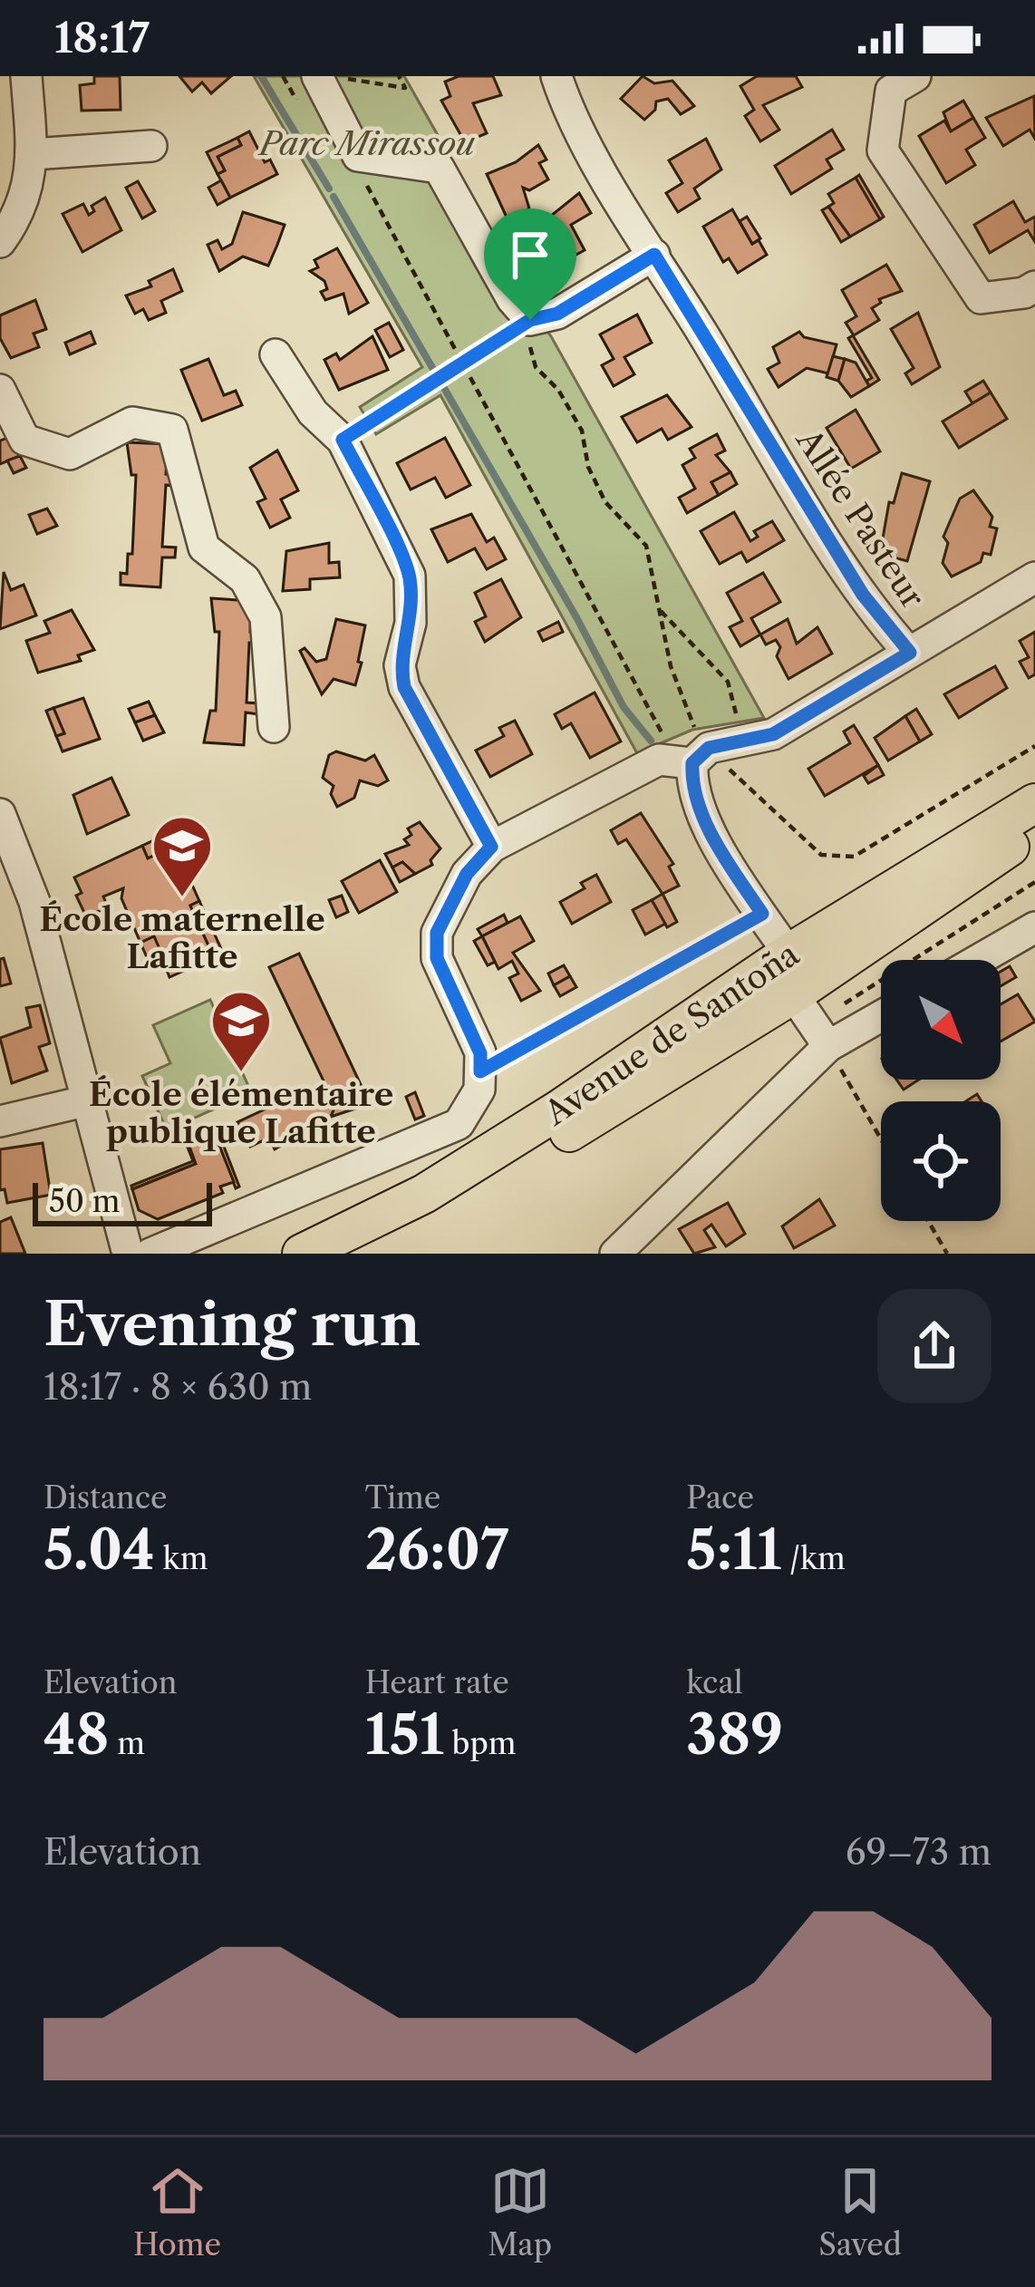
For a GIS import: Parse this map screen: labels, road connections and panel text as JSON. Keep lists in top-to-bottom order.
{
  "streets": {
    "main road": ["Avenue de Santoña"],
    "street": ["Allée Pasteur"]
  },
  "parks": ["Parc Mirassou"],
  "places": {
    "school or university": ["École maternelle Lafitte", "École élémentaire publique Lafitte"]
  },
  "scale_bar": "50 m",
  "north": "bottom right",
  "page": {
    "status": "18:17",
    "scale": "50 m",
    "heading": ["Evening run", "18:17 · 8 × 630 m"],
    "stats": [
      ["Distance", "5.04 km"],
      ["Time", "26:07"],
      ["Pace", "5:11 /km"],
      ["Elevation", "48 m"],
      ["Heart rate", "151 bpm"],
      ["kcal", "389"]
    ],
    "chart": ["Elevation", "69–73 m"],
    "tabs": ["Home", "Map", "Saved"]
  }
}
